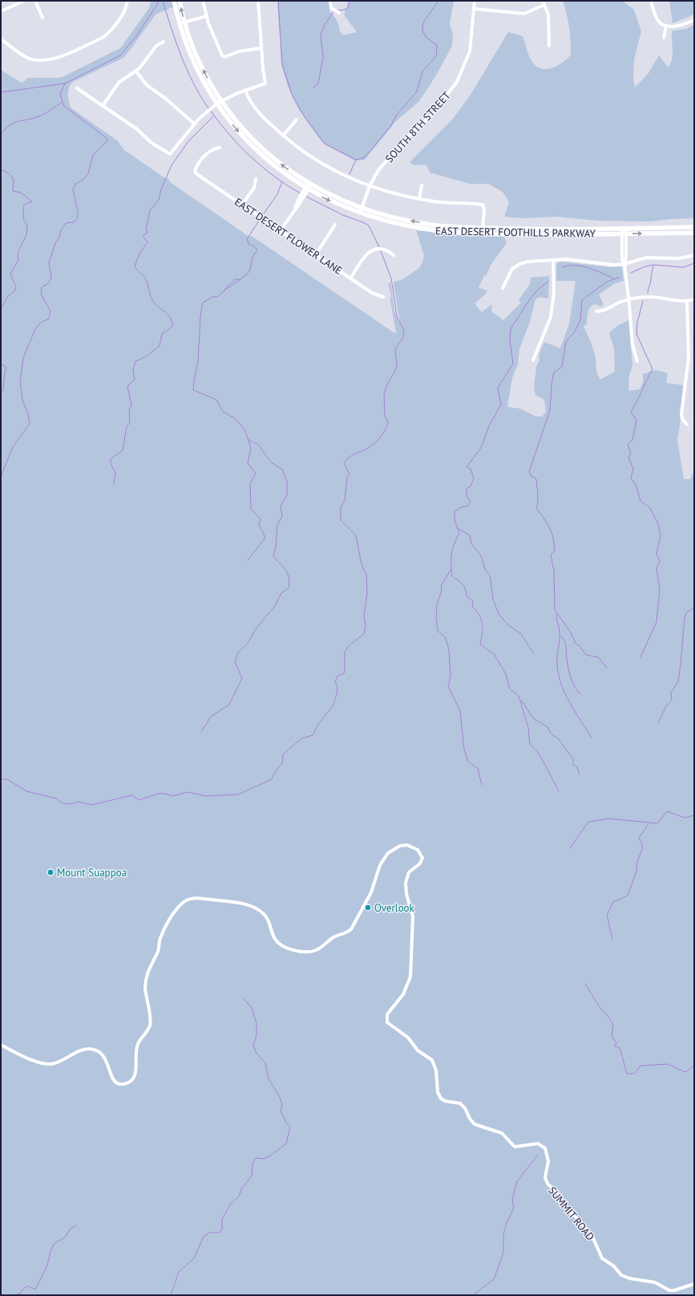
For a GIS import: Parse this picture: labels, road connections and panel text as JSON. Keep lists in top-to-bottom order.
{
  "streets": {
    "street": [
      "SOUTH 8TH STREET",
      "EAST DESERT FOOTHILLS PARKWAY",
      "EAST DESERT FLOWER LANE",
      "SUMMIT ROAD"
    ]
  },
  "crossings": [
    ["SOUTH 8TH STREET", "EAST DESERT FOOTHILLS PARKWAY"]
  ],
  "places": ["Mount Suappoa", "Overlook"]
}
